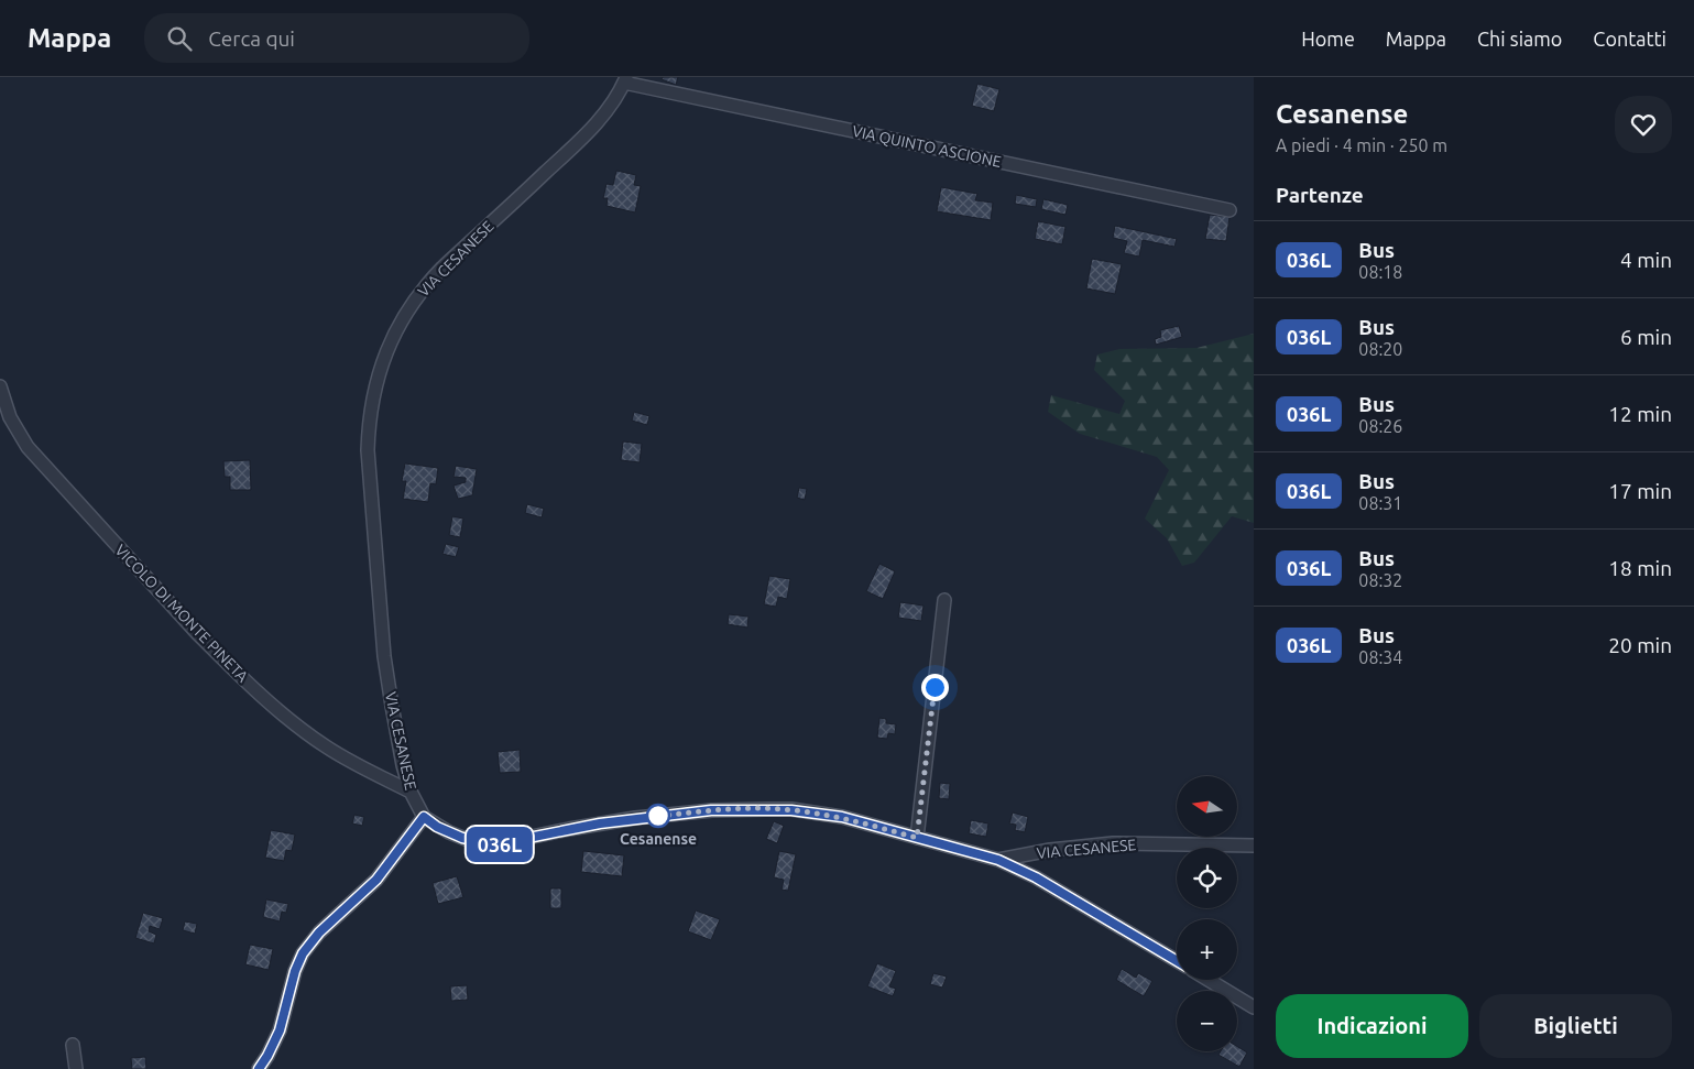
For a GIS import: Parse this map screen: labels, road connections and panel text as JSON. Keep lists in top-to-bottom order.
{
  "streets": {
    "street": ["VIA QUINTO ASCIONE", "VIA CESANESE", "VICOLO DI MONTE PINETA"]
  },
  "crossings": [
    ["VIA QUINTO ASCIONE", "VIA CESANESE"],
    ["VIA CESANESE", "VICOLO DI MONTE PINETA"]
  ],
  "places": ["Cesanense"],
  "lines": ["bus line 036L"],
  "north": "left",
  "page": {
    "header": "Mappa",
    "search": "Cerca qui",
    "nav": [
      "Home",
      "Mappa",
      "Chi siamo",
      "Contatti"
    ],
    "on_map": "036L",
    "heading": [
      ["Cesanense", "A piedi · 4 min · 250 m"],
      "Partenze"
    ],
    "list": [
      {
        "mark": "036L",
        "name": "Bus",
        "note": "08:18",
        "value": "4 min"
      },
      {
        "mark": "036L",
        "name": "Bus",
        "note": "08:20",
        "value": "6 min"
      },
      {
        "mark": "036L",
        "name": "Bus",
        "note": "08:26",
        "value": "12 min"
      },
      {
        "mark": "036L",
        "name": "Bus",
        "note": "08:31",
        "value": "17 min"
      },
      {
        "mark": "036L",
        "name": "Bus",
        "note": "08:32",
        "value": "18 min"
      },
      {
        "mark": "036L",
        "name": "Bus",
        "note": "08:34",
        "value": "20 min"
      }
    ],
    "map_buttons": ["+", "−"],
    "buttons": ["Indicazioni", "Biglietti"]
  }
}
